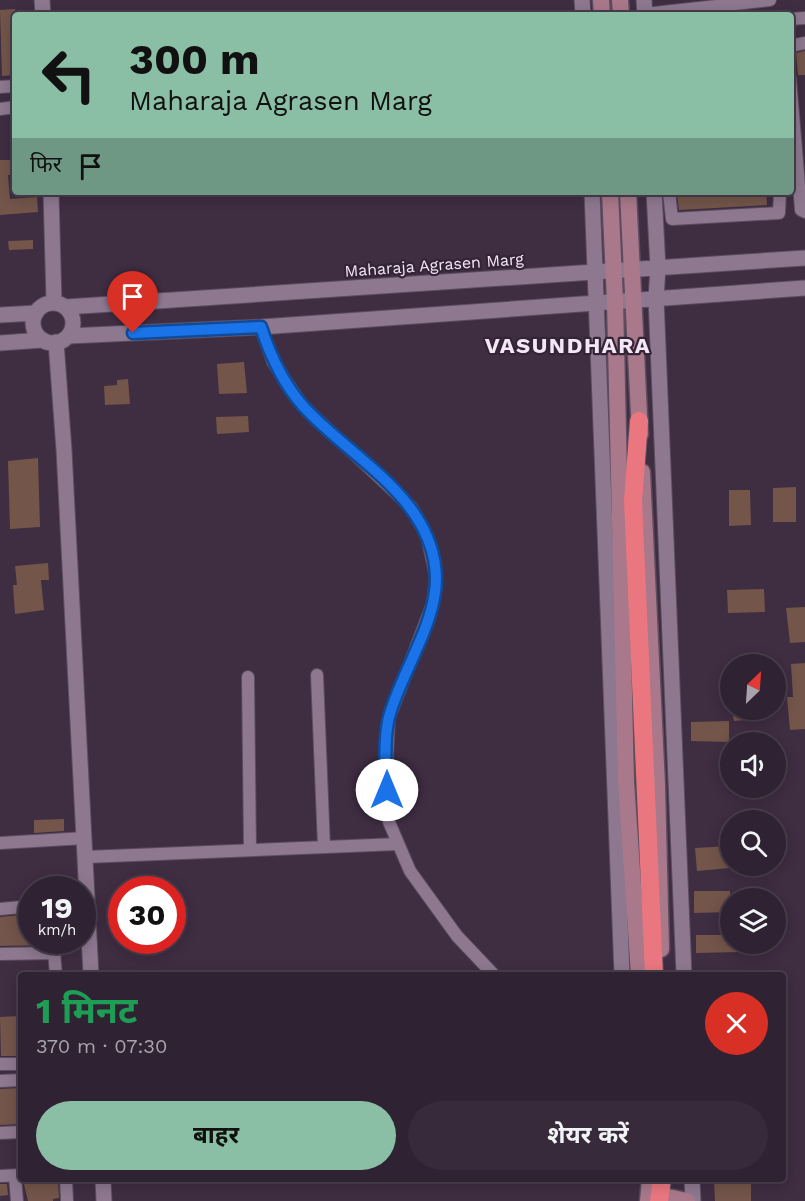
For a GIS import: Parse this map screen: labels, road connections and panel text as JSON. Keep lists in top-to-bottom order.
{
  "streets": {
    "street": ["Maharaja Agrasen Marg"]
  },
  "districts": ["VASUNDHARA"],
  "north": "top right",
  "page": {
    "turn": ["300 m", "Maharaja Agrasen Marg"],
    "then": "फिर",
    "speed": "19 km/h",
    "limit": "30",
    "heading": ["1 मिनट", "370 m · 07:30"],
    "buttons": ["बाहर", "शेयर करें"]
  }
}
